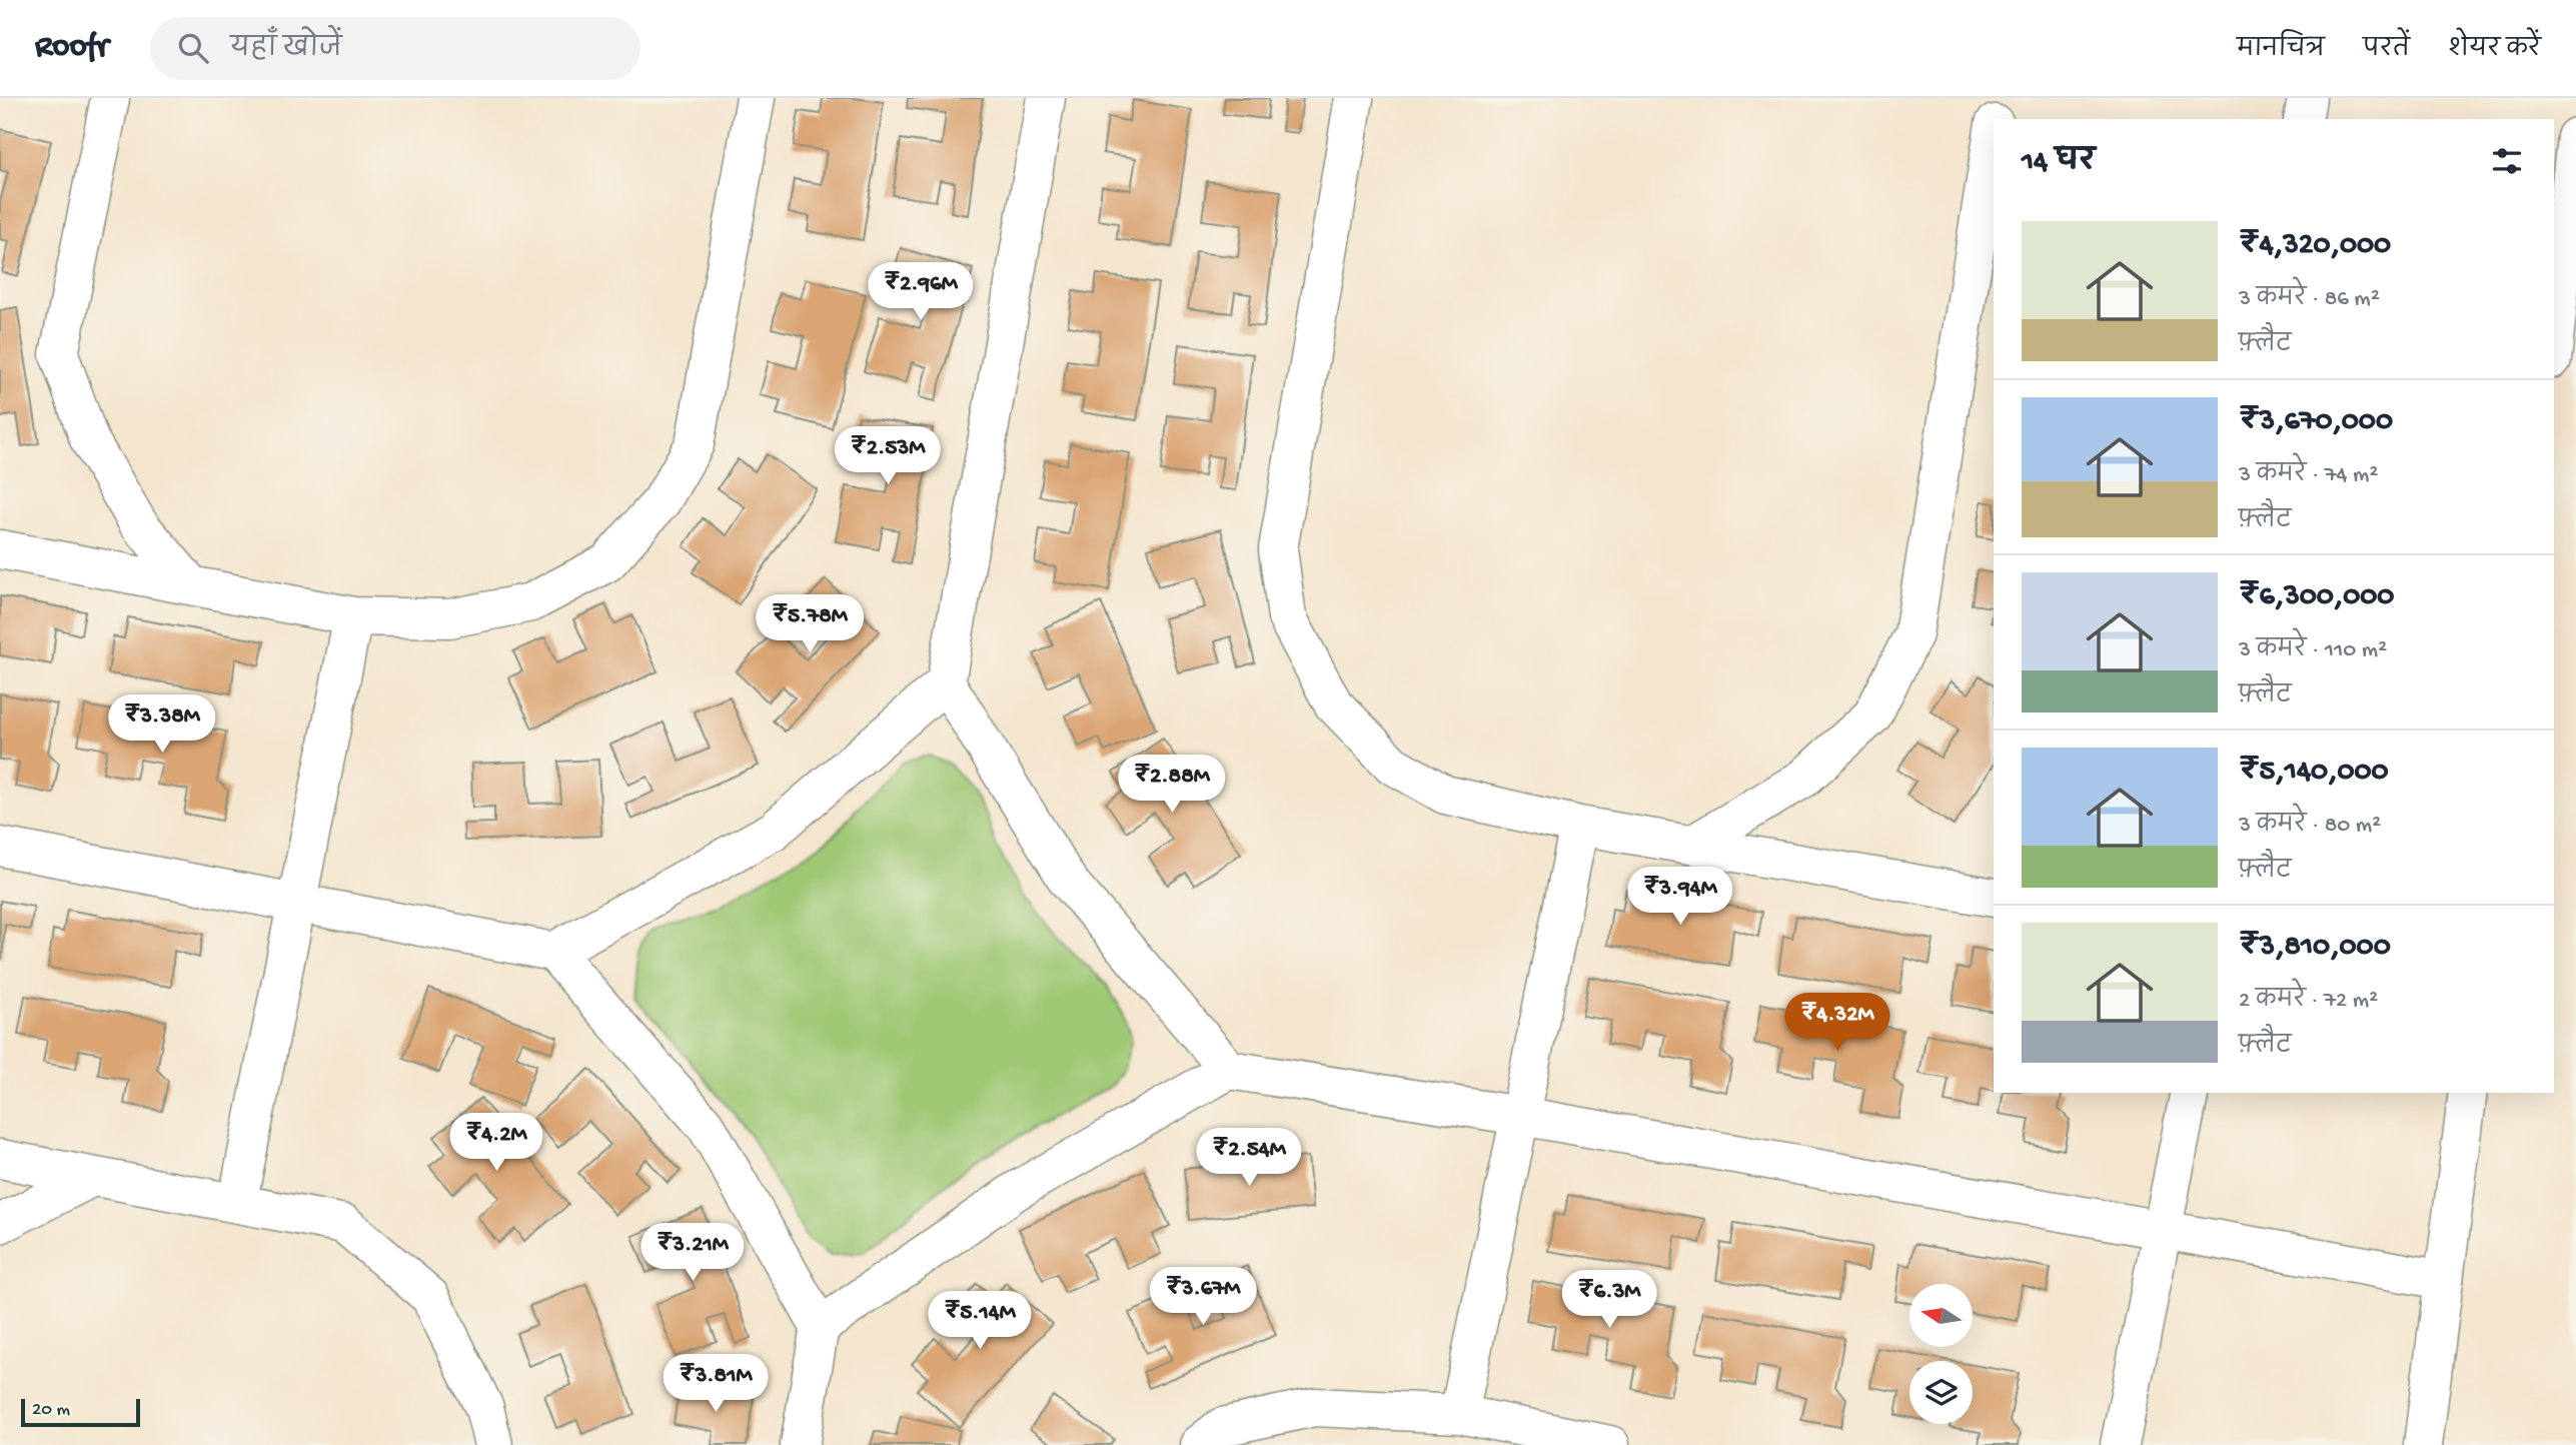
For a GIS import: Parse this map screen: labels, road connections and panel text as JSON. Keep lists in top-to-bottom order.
{
  "scale_bar": "20 m",
  "north": "left",
  "page": {
    "header": "Roofr",
    "search": "यहाँ खोजें",
    "nav": ["मानचित्र", "परतें", "शेयर करें"],
    "heading": "14 घर",
    "list": [
      {
        "name": "₹4,320,000",
        "note": "3 कमरे · 86 m² · फ़्लैट"
      },
      {
        "name": "₹3,670,000",
        "note": "3 कमरे · 74 m² · फ़्लैट"
      },
      {
        "name": "₹6,300,000",
        "note": "3 कमरे · 110 m² · फ़्लैट"
      },
      {
        "name": "₹5,140,000",
        "note": "3 कमरे · 80 m² · फ़्लैट"
      },
      {
        "name": "₹3,810,000",
        "note": "2 कमरे · 72 m² · फ़्लैट"
      }
    ],
    "price": [
      "₹2.96M",
      "₹2.53M",
      "₹5.78M",
      "₹3.38M",
      "₹2.88M",
      "₹3.94M",
      "₹4.32M",
      "₹4.2M",
      "₹2.54M",
      "₹3.21M",
      "₹3.67M",
      "₹6.3M",
      "₹5.14M",
      "₹3.81M"
    ],
    "scale": "20 m"
  }
}
